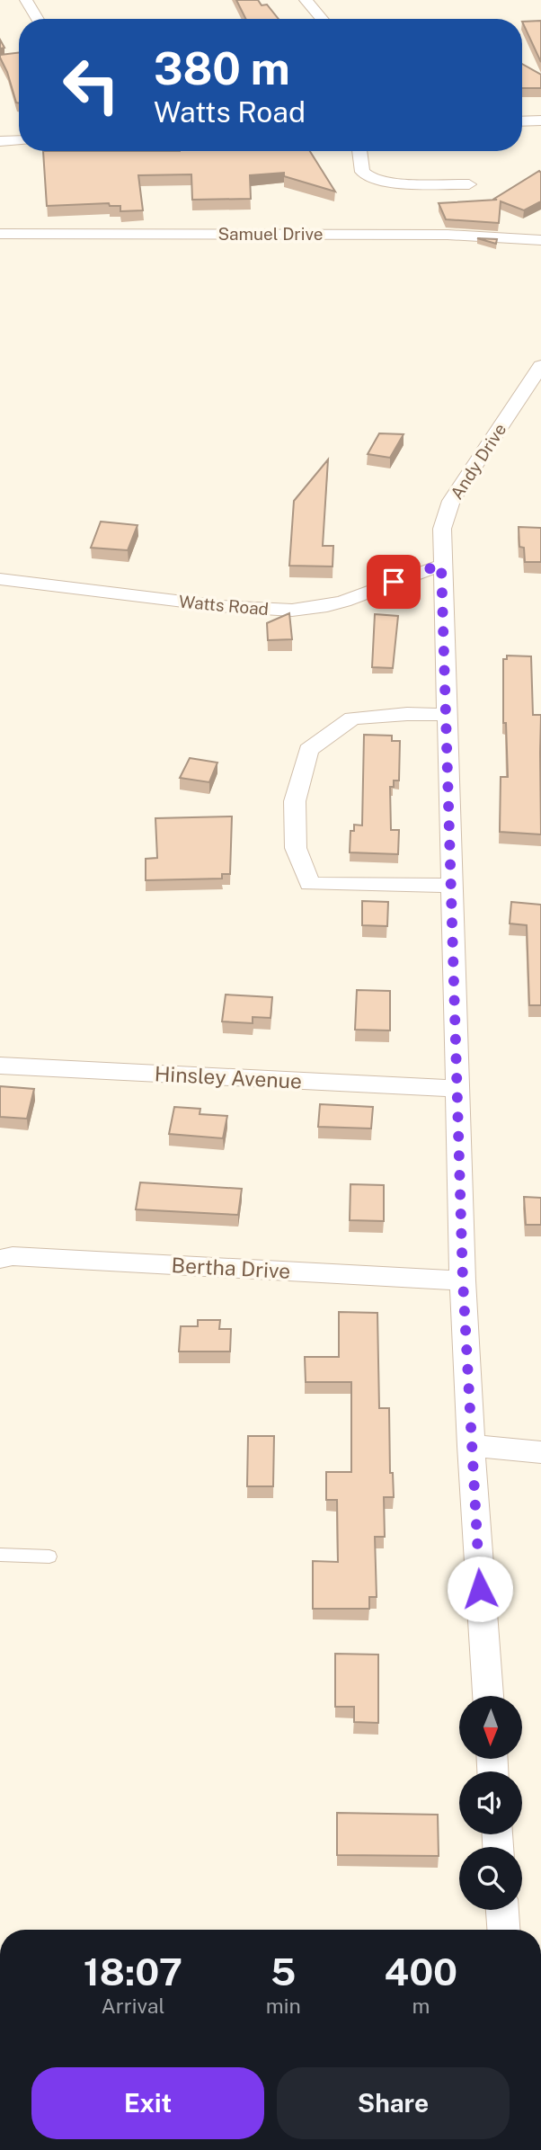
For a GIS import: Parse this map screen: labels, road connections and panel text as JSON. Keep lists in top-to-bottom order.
{
  "streets": {
    "street": [
      "Samuel Drive",
      "Andy Drive",
      "Watts Road",
      "Hinsley Avenue",
      "Bertha Drive"
    ]
  },
  "crossings": [
    ["Andy Drive", "Watts Road"],
    ["Andy Drive", "Hinsley Avenue"],
    ["Andy Drive", "Bertha Drive"]
  ],
  "north": "bottom",
  "page": {
    "turn": ["380 m", "Watts Road"],
    "eta": [
      "18:07",
      "Arrival",
      "5",
      "min",
      "400",
      "m"
    ],
    "buttons": ["Exit", "Share"]
  }
}
